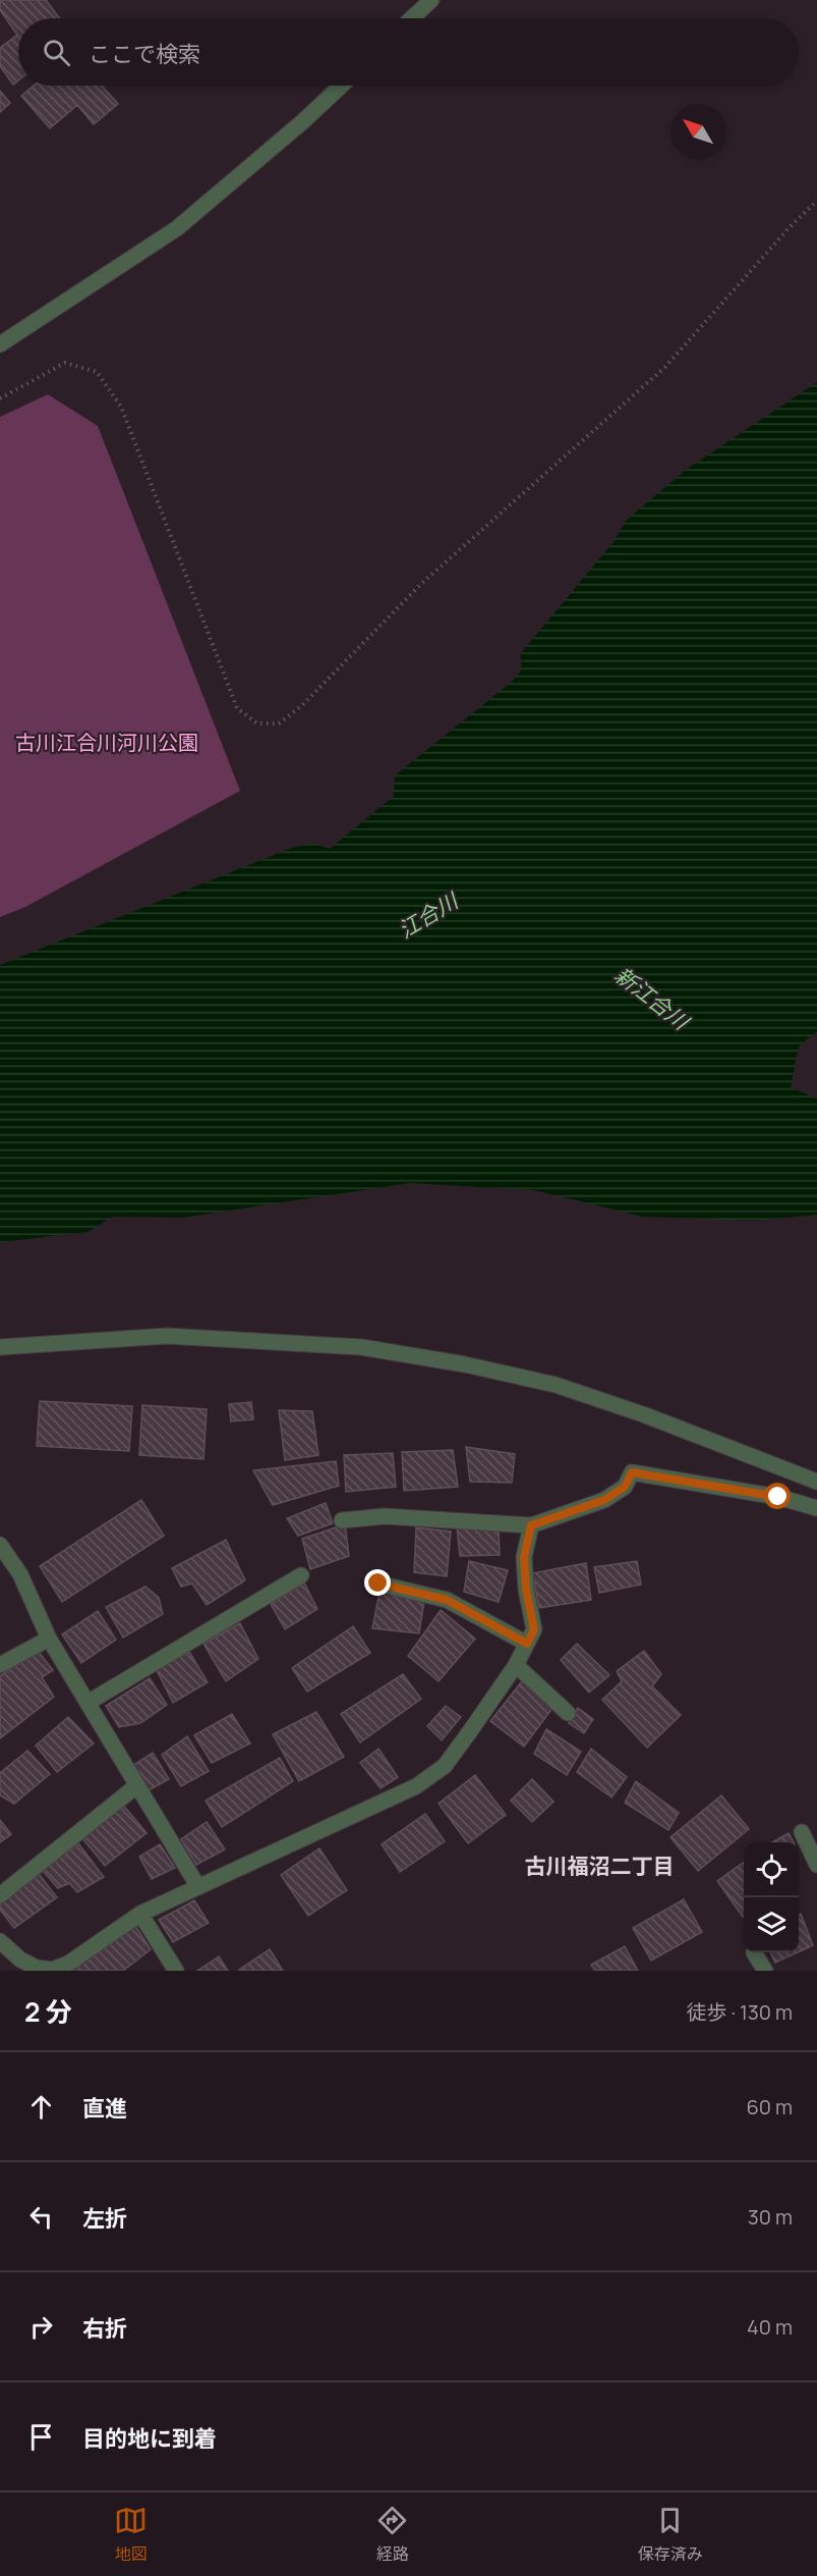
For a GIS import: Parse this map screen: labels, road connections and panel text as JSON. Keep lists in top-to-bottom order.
{
  "districts": ["古川福沼二丁目"],
  "water": ["江合川", "新江合川"],
  "parks": ["古川江合川河川公園"],
  "north": "top left",
  "page": {
    "search": "ここで検索",
    "heading": ["2 分", "徒歩 · 130 m"],
    "list": [
      ["直進", "60 m"],
      ["左折", "30 m"],
      ["右折", "40 m"],
      "目的地に到着"
    ],
    "nav": ["地図", "経路", "保存済み"]
  }
}
